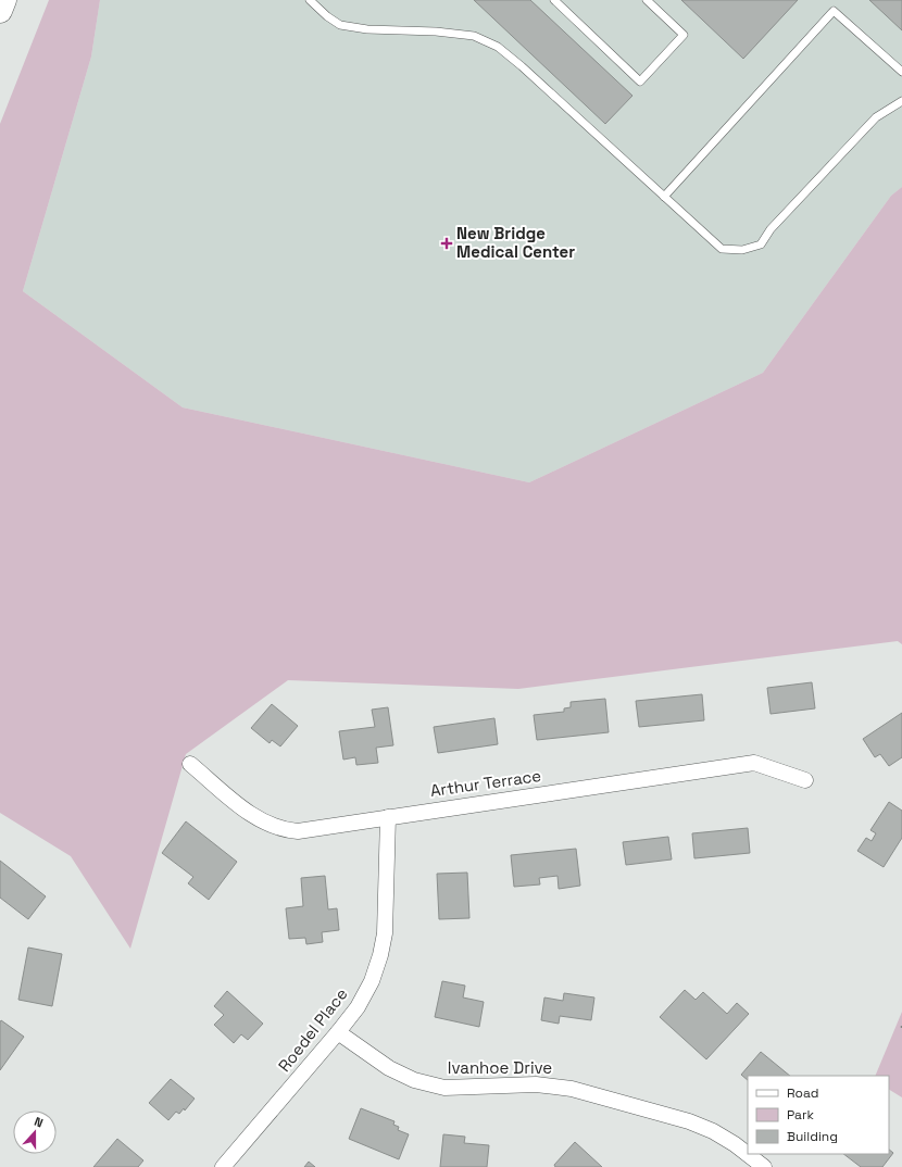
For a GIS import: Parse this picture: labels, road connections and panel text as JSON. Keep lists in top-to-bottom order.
{
  "streets": {
    "street": ["Arthur Terrace", "Roedel Place", "Ivanhoe Drive"]
  },
  "crossings": [
    ["Arthur Terrace", "Roedel Place"],
    ["Roedel Place", "Ivanhoe Drive"]
  ],
  "places": {
    "health": ["New Bridge Medical Center"]
  },
  "legend": ["Road", "Park", "Building"],
  "north": "top"
}
